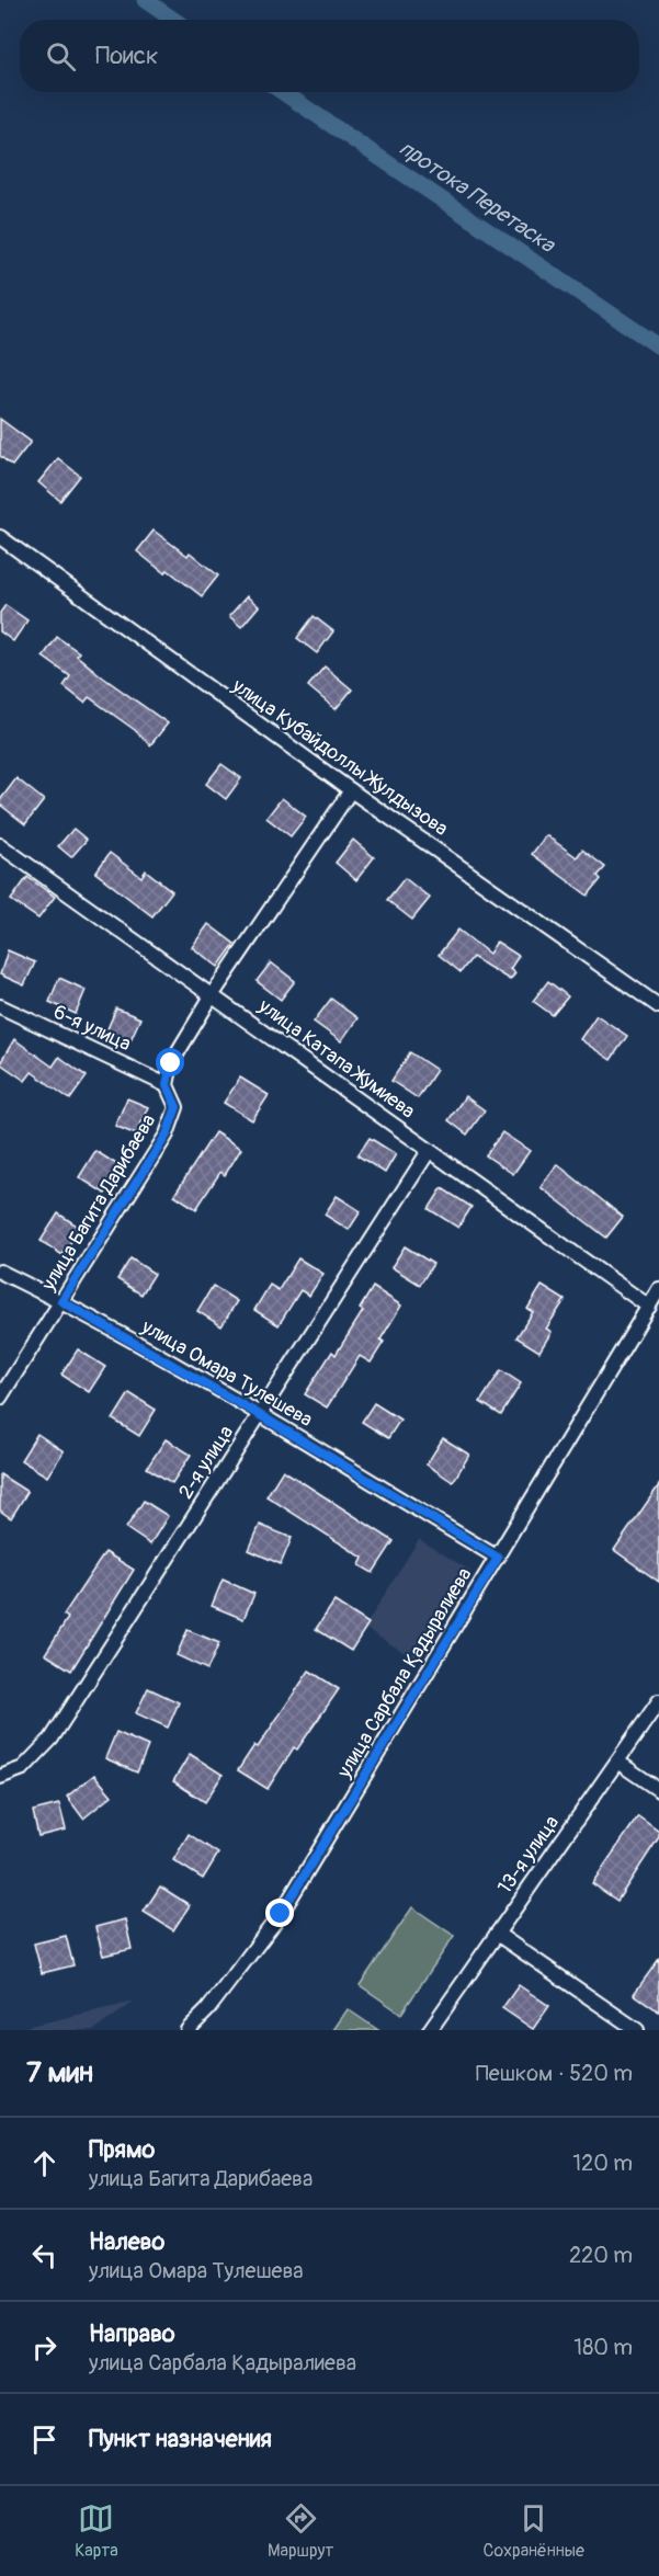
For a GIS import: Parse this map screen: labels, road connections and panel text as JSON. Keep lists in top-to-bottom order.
{
  "streets": {
    "street": [
      "улица Кубайдоллы Жулдызова",
      "6-я улица",
      "улица Катапа Жумиева",
      "улица Багита Дарибаева",
      "улица Омара Тулешева",
      "2-я улица",
      "улица Сарбала Қадыралиева",
      "13-я улица"
    ]
  },
  "crossings": [
    ["6-я улица", "улица Багита Дарибаева"],
    ["улица Катапа Жумиева", "2-я улица"],
    ["улица Катапа Жумиева", "улица Сарбала Қадыралиева"],
    ["улица Багита Дарибаева", "улица Омара Тулешева"],
    ["улица Омара Тулешева", "2-я улица"],
    ["улица Омара Тулешева", "улица Сарбала Қадыралиева"]
  ],
  "water": ["протока Перетаска"],
  "page": {
    "search": "Поиск",
    "heading": ["7 мин", "Пешком · 520 m"],
    "list": [
      ["Прямо", "улица Багита Дарибаева", "120 m"],
      ["Налево", "улица Омара Тулешева", "220 m"],
      ["Направо", "улица Сарбала Қадыралиева", "180 m"],
      "Пункт назначения"
    ],
    "nav": ["Карта", "Маршрут", "Сохранённые"]
  }
}
